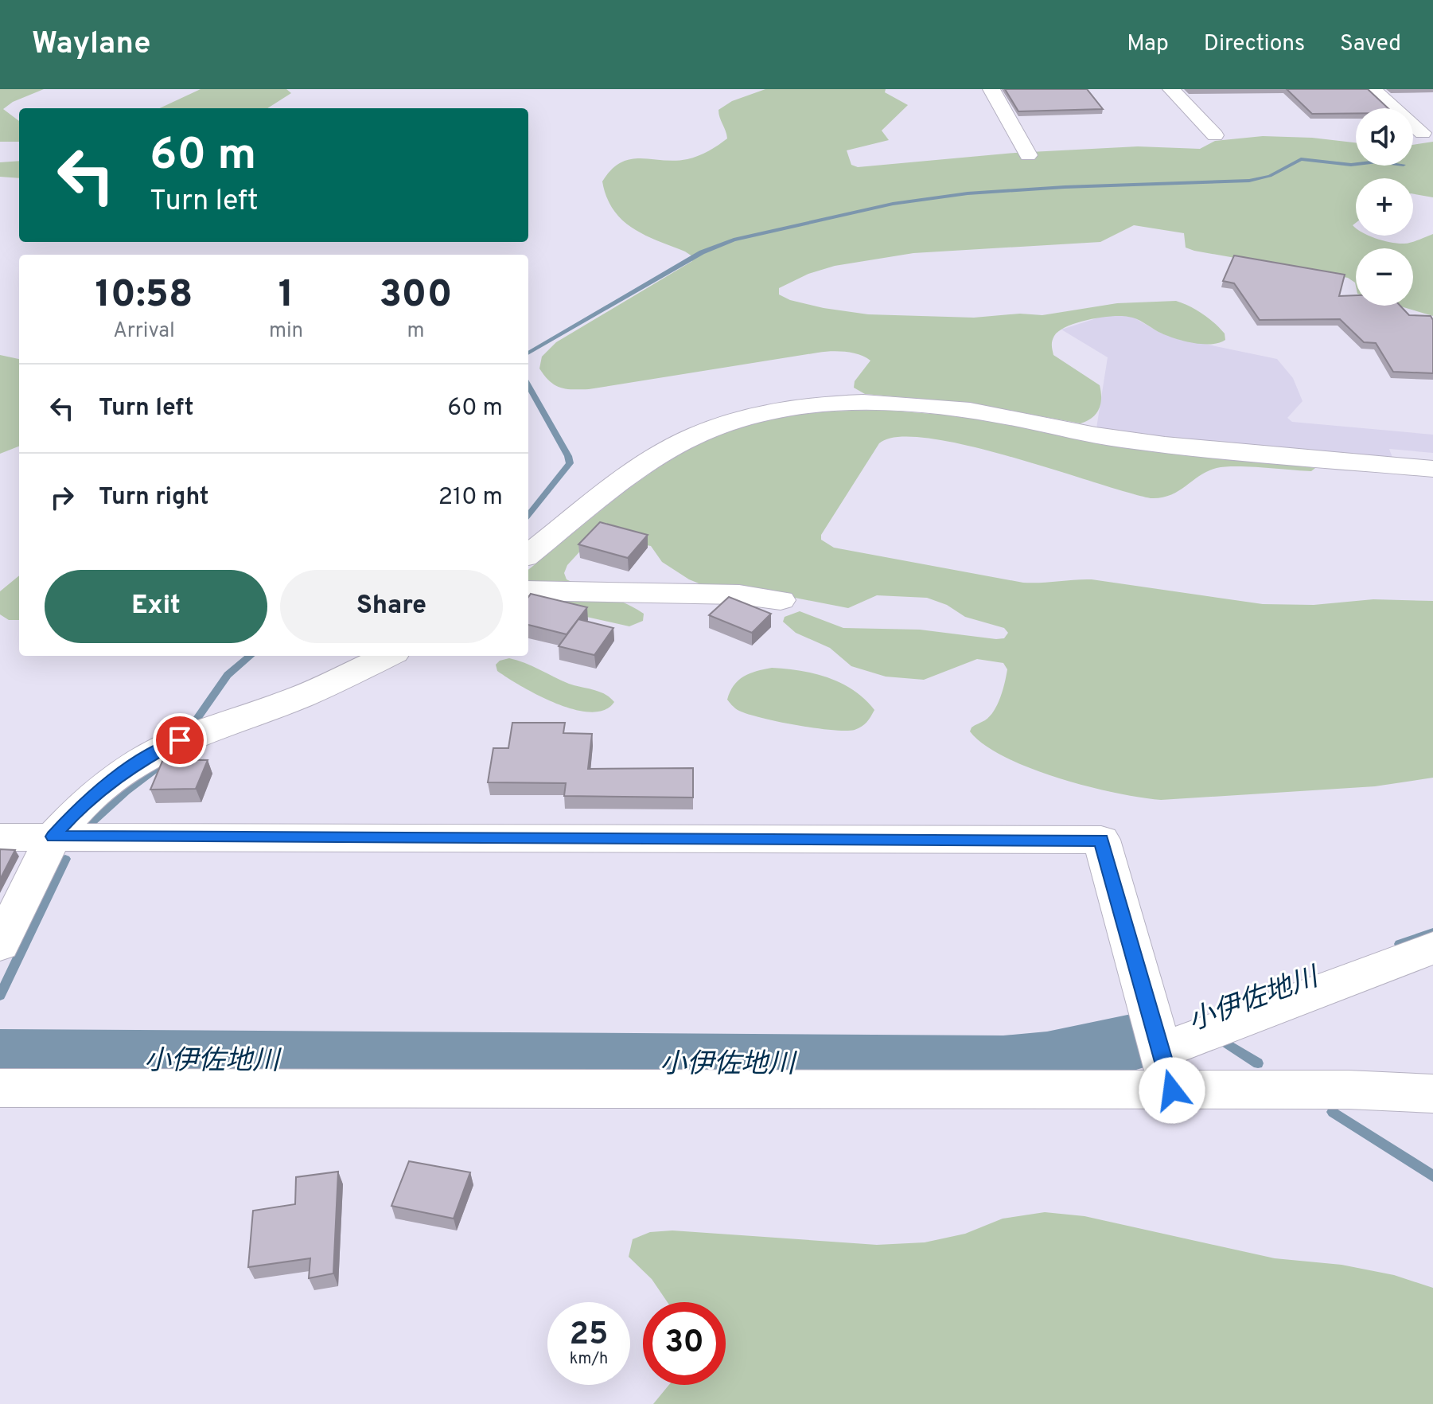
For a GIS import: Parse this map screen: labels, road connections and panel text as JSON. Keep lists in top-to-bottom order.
{
  "water": ["小伊佐地川"],
  "page": {
    "header": "Waylane",
    "nav": ["Map", "Directions", "Saved"],
    "map_buttons": ["+", "−"],
    "turn": ["60 m", "Turn left"],
    "eta": [
      "10:58",
      "Arrival",
      "1",
      "min",
      "300",
      "m"
    ],
    "list": [
      {
        "name": "Turn left",
        "value": "60 m"
      },
      {
        "name": "Turn right",
        "value": "210 m"
      }
    ],
    "buttons": ["Exit", "Share"],
    "speed": "25 km/h",
    "limit": "30"
  }
}
